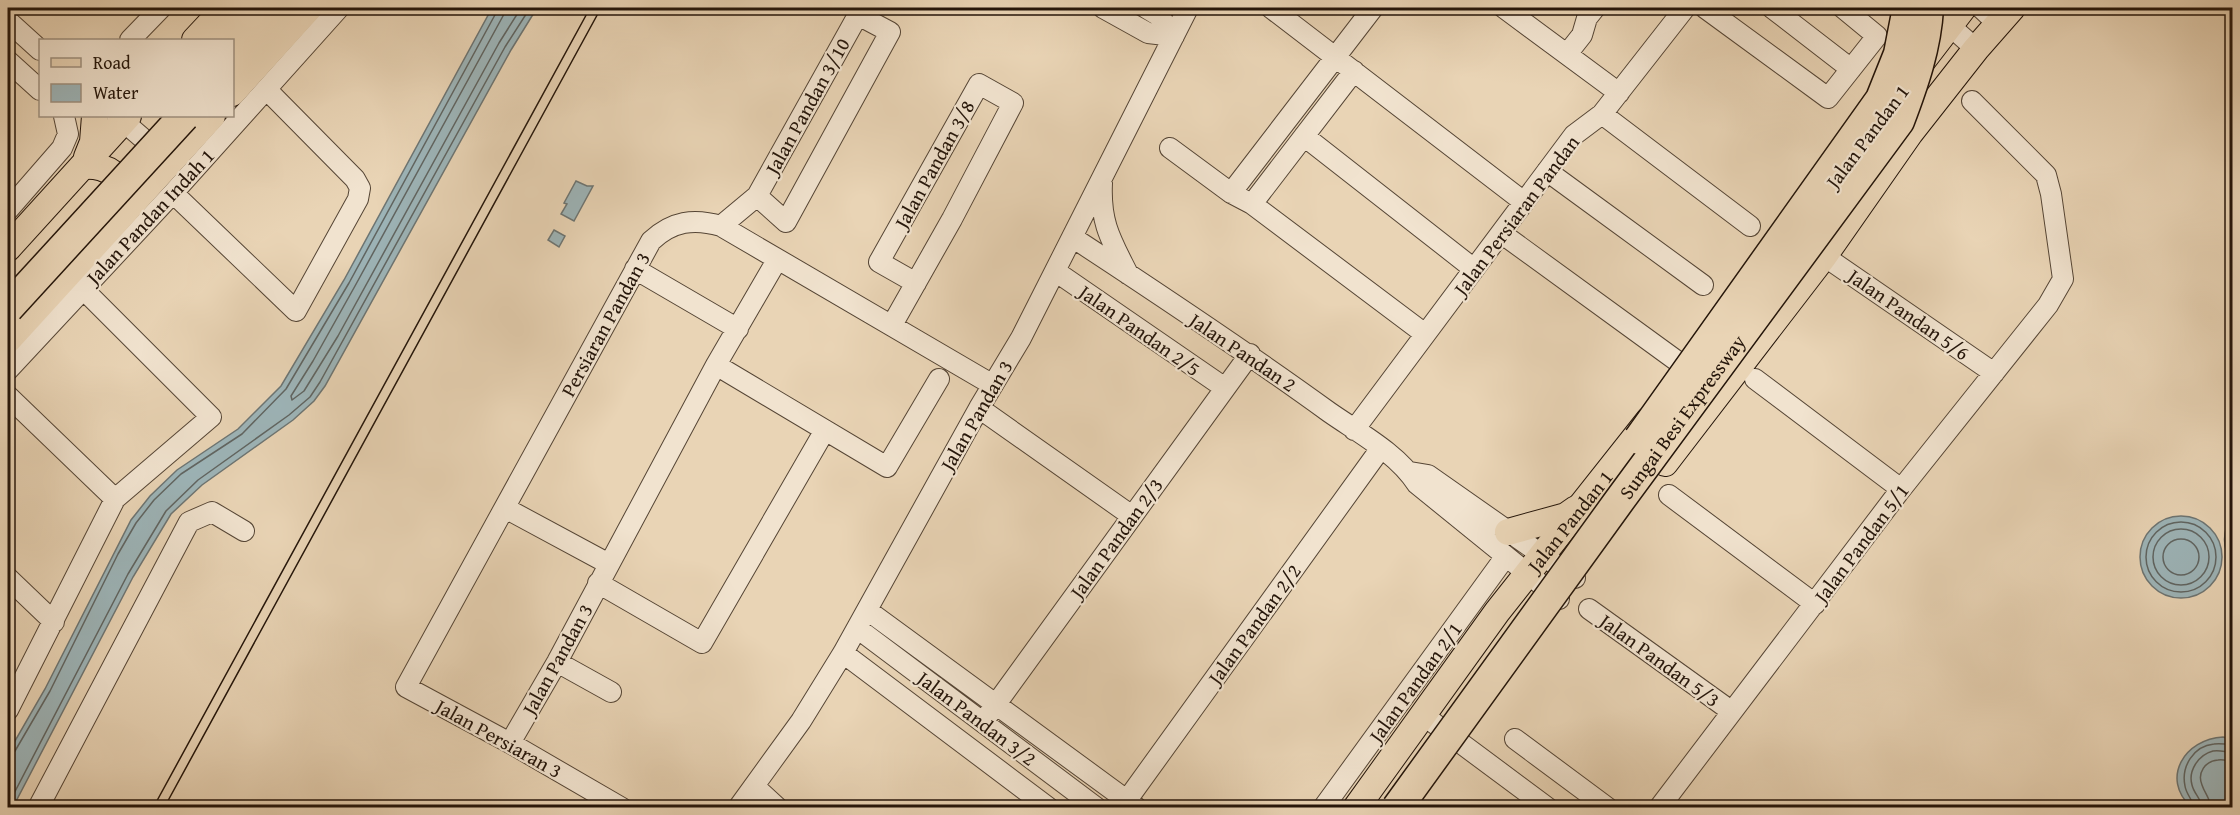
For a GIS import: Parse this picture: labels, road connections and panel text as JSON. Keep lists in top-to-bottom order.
{
  "streets": {
    "highway": ["Sungai Besi Expressway"],
    "main road": ["Jalan Pandan 1"],
    "street": [
      "Jalan Pandan 3/10",
      "Jalan Pandan 3/8",
      "Jalan Persiaran Pandan",
      "Jalan Pandan Indah 1",
      "Jalan Pandan 5/6",
      "Persiaran Pandan 3",
      "Jalan Pandan 2/5",
      "Jalan Pandan 2",
      "Jalan Pandan 3",
      "Jalan Pandan 2/3",
      "Jalan Pandan 5/1",
      "Jalan Pandan 2/2",
      "Jalan Pandan 5/3",
      "Jalan Pandan 2/1",
      "Jalan Pandan 3/2",
      "Jalan Persiaran 3"
    ]
  },
  "crossings": [
    ["Jalan Pandan 1", "Jalan Pandan 5/6"],
    ["Jalan Pandan 1", "Jalan Pandan 2"],
    ["Jalan Pandan 1", "Sungai Besi Expressway"],
    ["Jalan Pandan 3/8", "Persiaran Pandan 3"],
    ["Jalan Persiaran Pandan", "Jalan Pandan 2"],
    ["Jalan Pandan 5/6", "Jalan Pandan 5/1"],
    ["Persiaran Pandan 3", "Jalan Pandan 3"],
    ["Persiaran Pandan 3", "Jalan Persiaran 3"],
    ["Jalan Pandan 2/5", "Jalan Pandan 3"],
    ["Jalan Pandan 2/5", "Jalan Pandan 2/3"],
    ["Jalan Pandan 2", "Jalan Pandan 3"],
    ["Jalan Pandan 2", "Jalan Pandan 2/3"],
    ["Jalan Pandan 2", "Jalan Pandan 2/2"],
    ["Jalan Pandan 2", "Jalan Pandan 2/1"],
    ["Jalan Pandan 3", "Jalan Pandan 2/2"],
    ["Jalan Pandan 3", "Jalan Pandan 3/2"],
    ["Jalan Pandan 3", "Jalan Persiaran 3"],
    ["Jalan Pandan 2/3", "Jalan Pandan 2/2"],
    ["Jalan Pandan 2/3", "Jalan Pandan 3/2"],
    ["Jalan Pandan 5/1", "Jalan Pandan 5/3"]
  ],
  "legend": ["Road", "Water"]
}
